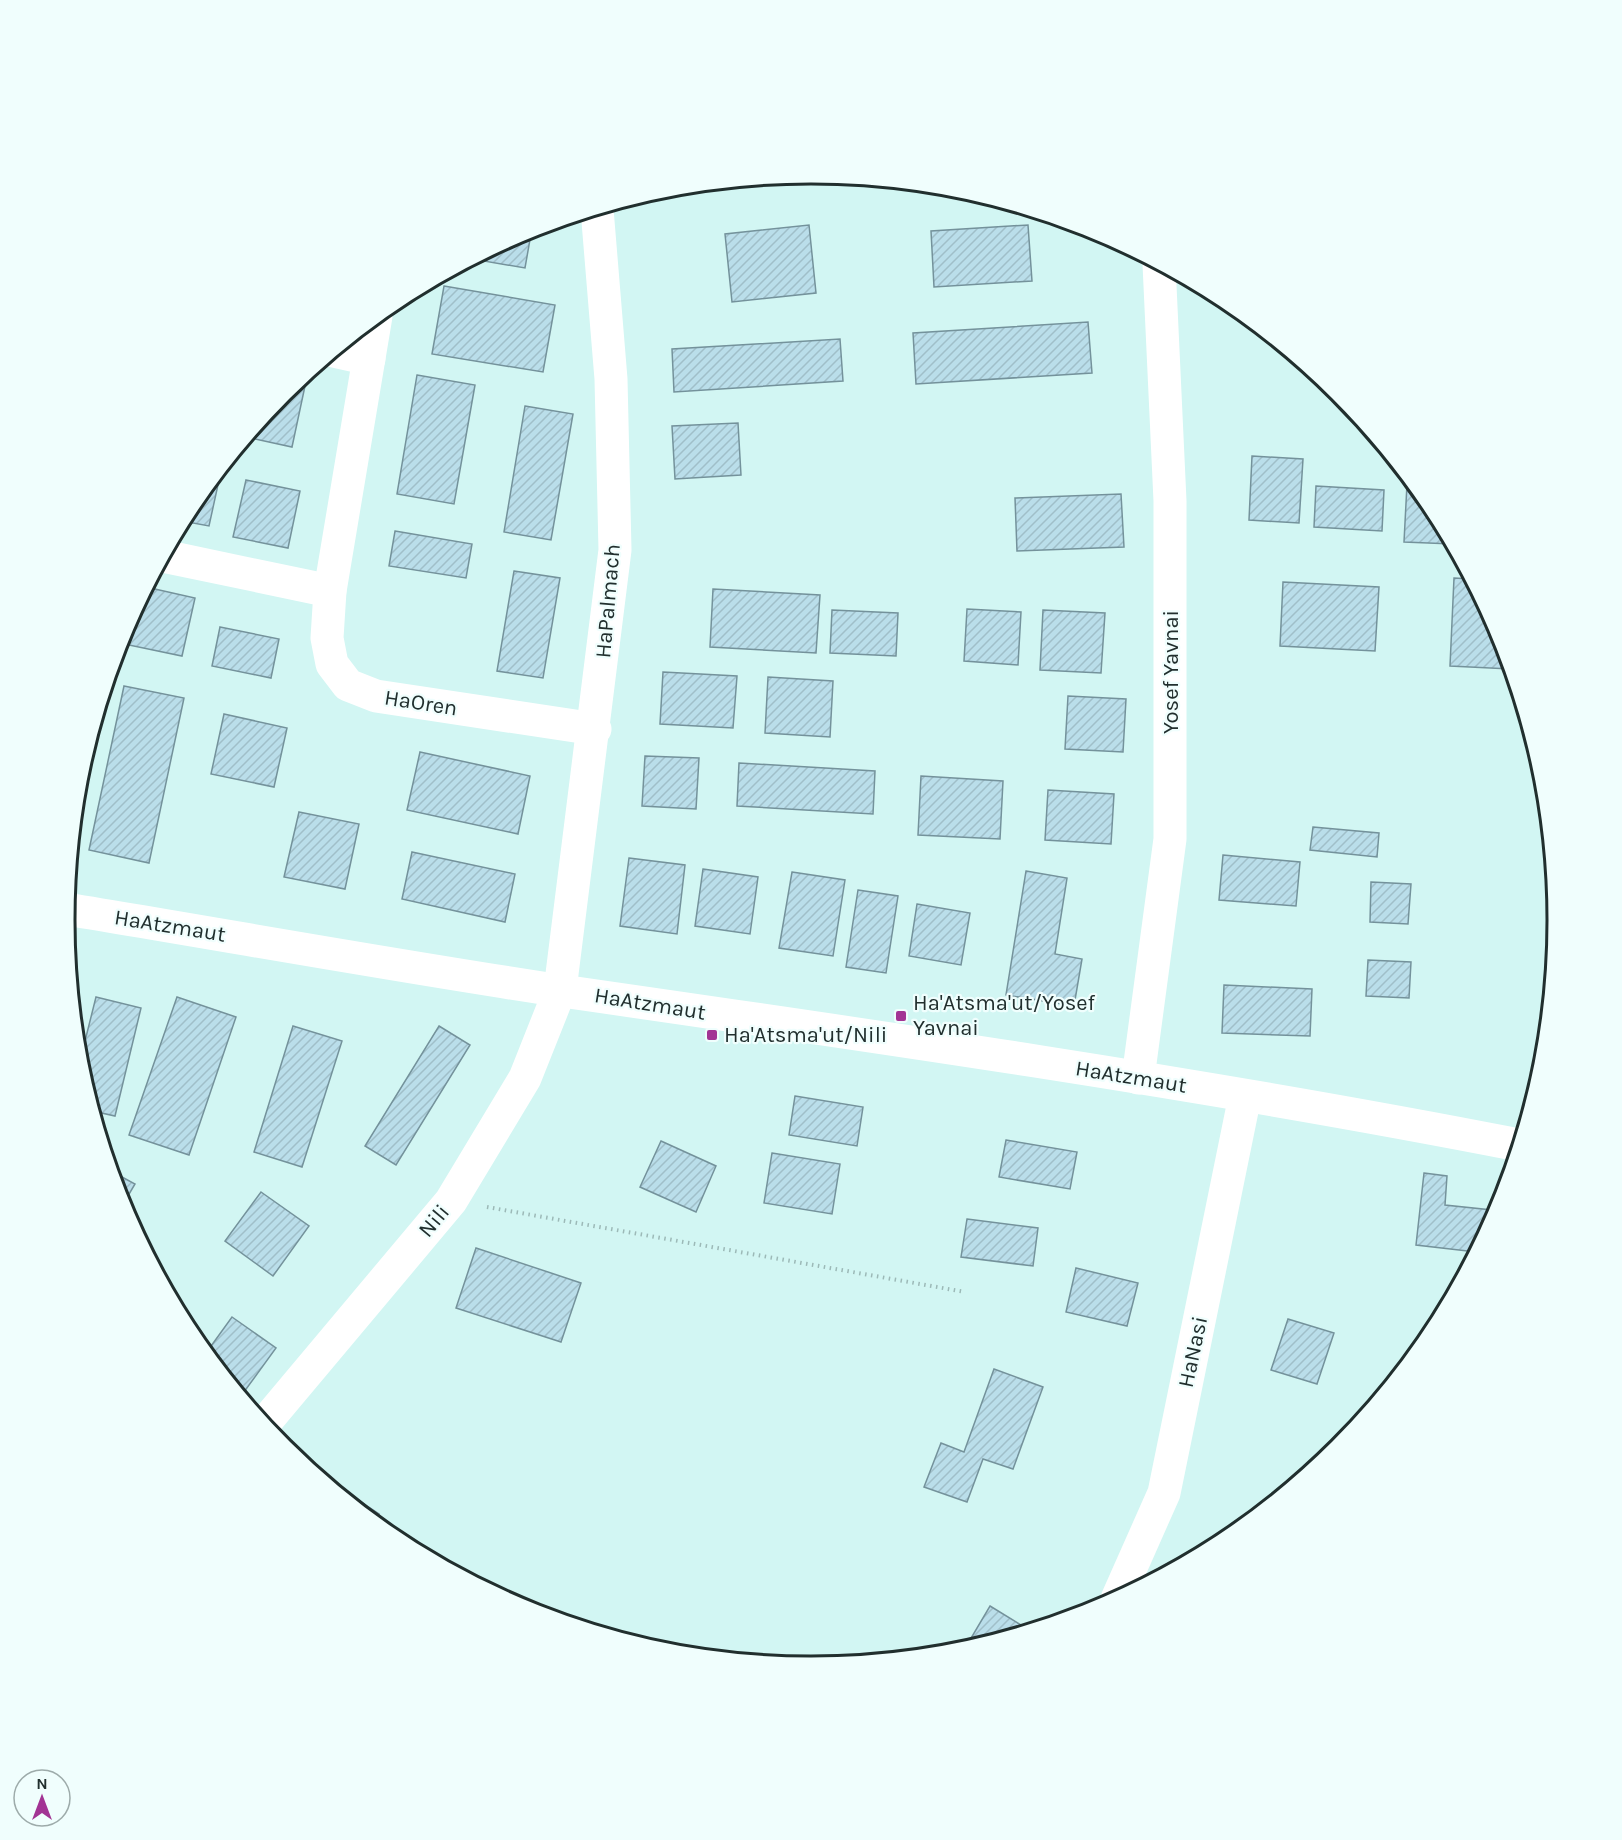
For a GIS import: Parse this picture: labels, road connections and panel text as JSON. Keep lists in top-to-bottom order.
{
  "streets": {
    "street": [
      "HaPalmach",
      "Yosef Yavnai",
      "HaOren",
      "HaAtzmaut",
      "Nili",
      "HaNasi"
    ]
  },
  "crossings": [
    ["HaPalmach", "HaOren"],
    ["HaPalmach", "HaAtzmaut"],
    ["HaPalmach", "Nili"],
    ["Yosef Yavnai", "HaAtzmaut"],
    ["HaAtzmaut", "Nili"],
    ["HaAtzmaut", "HaNasi"]
  ],
  "places": {
    "transit": ["Ha'Atsma'ut/Yosef Yavnai", "Ha'Atsma'ut/Nili"]
  },
  "north": "top"
}
